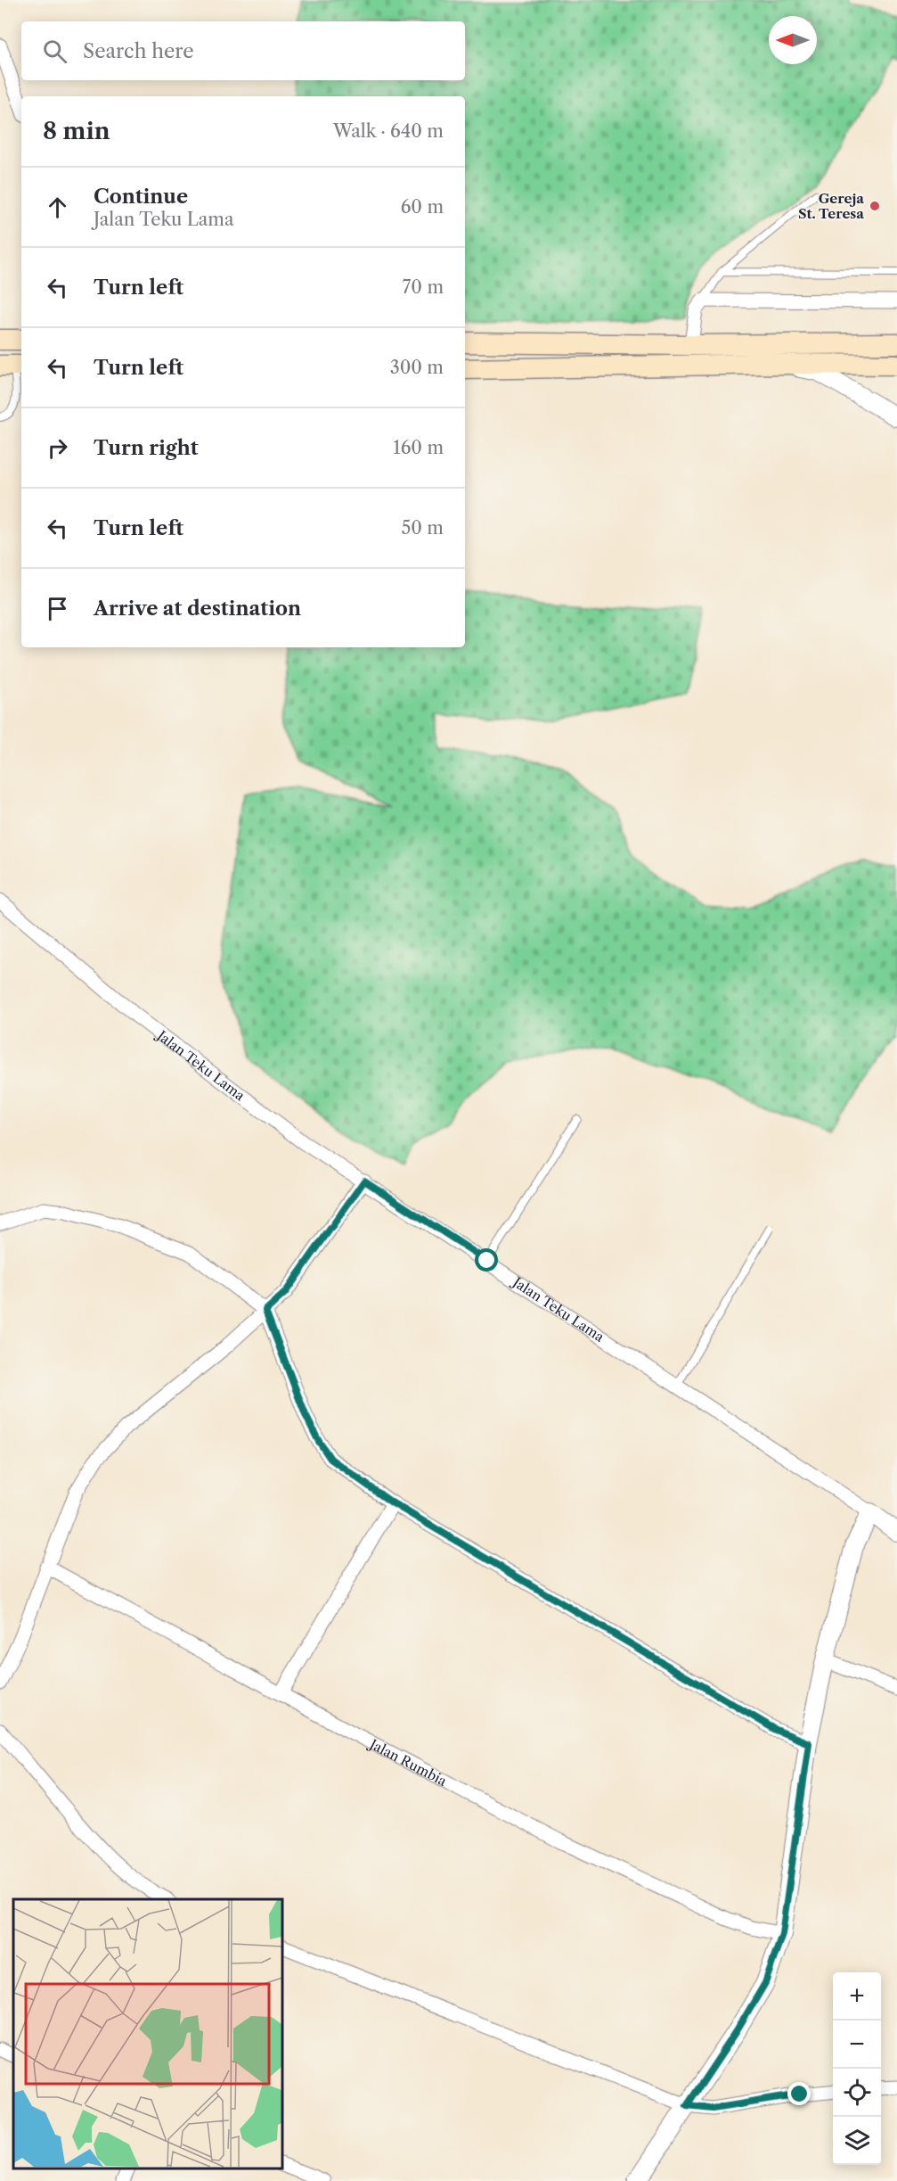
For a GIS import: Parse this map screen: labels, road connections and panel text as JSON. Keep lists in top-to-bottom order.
{
  "streets": {
    "street": ["Jalan Teku Lama", "Jalan Rumbia"]
  },
  "places": ["Gereja St. Teresa"],
  "north": "left",
  "page": {
    "search": "Search here",
    "heading": ["8 min", "Walk · 640 m"],
    "list": [
      ["Continue", "Jalan Teku Lama", "60 m"],
      ["Turn left", "70 m"],
      ["Turn left", "300 m"],
      ["Turn right", "160 m"],
      ["Turn left", "50 m"],
      "Arrive at destination"
    ],
    "map_buttons": ["+", "−"]
  }
}
